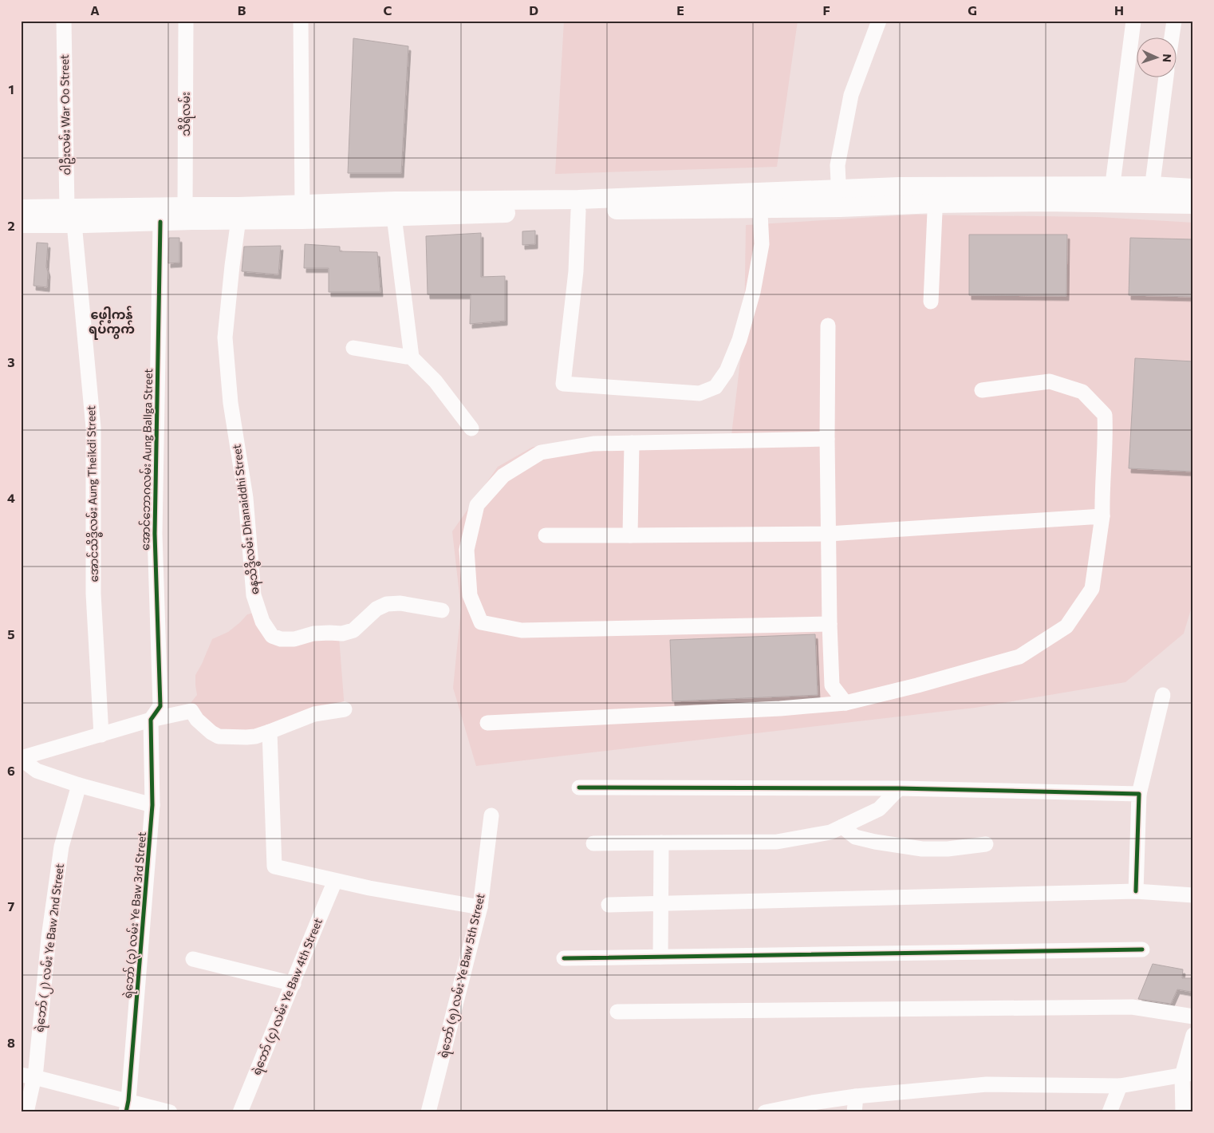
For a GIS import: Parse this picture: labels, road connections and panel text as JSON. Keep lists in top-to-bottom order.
{
  "streets": {
    "street": [
      "သီရိလမ်း",
      "ဝါဦးလမ်း War Oo Street",
      "အောင်ဘောဂလမ်း Aung Ballga Street",
      "အောင်သိဒ္ဓိလမ်း Aung Theikdi Street",
      "ဓနသိဒ္ဓိလမ်း Dhanaiddhi Street",
      "ရဲဘော် (၃) လမ်း Ye Baw 3rd Street",
      "ရဲဘော် (၂) လမ်း Ye Baw 2nd Street",
      "ရဲဘော် (၅) လမ်း Ye Baw 5th Street",
      "ရဲဘော် (၄) လမ်း Ye Baw 4th Street"
    ]
  },
  "crossings": [
    ["ဝါဦးလမ်း War Oo Street", "အောင်သိဒ္ဓိလမ်း Aung Theikdi Street"],
    ["အောင်ဘောဂလမ်း Aung Ballga Street", "ရဲဘော် (၃) လမ်း Ye Baw 3rd Street"]
  ],
  "districts": ["ဖေါ့ကန် ရပ်ကွက်"],
  "north": "right",
  "grid": {
    "columns": [
      "A",
      "B",
      "C",
      "D",
      "E",
      "F",
      "G",
      "H"
    ],
    "rows": [
      "1",
      "2",
      "3",
      "4",
      "5",
      "6",
      "7",
      "8"
    ]
  }
}
